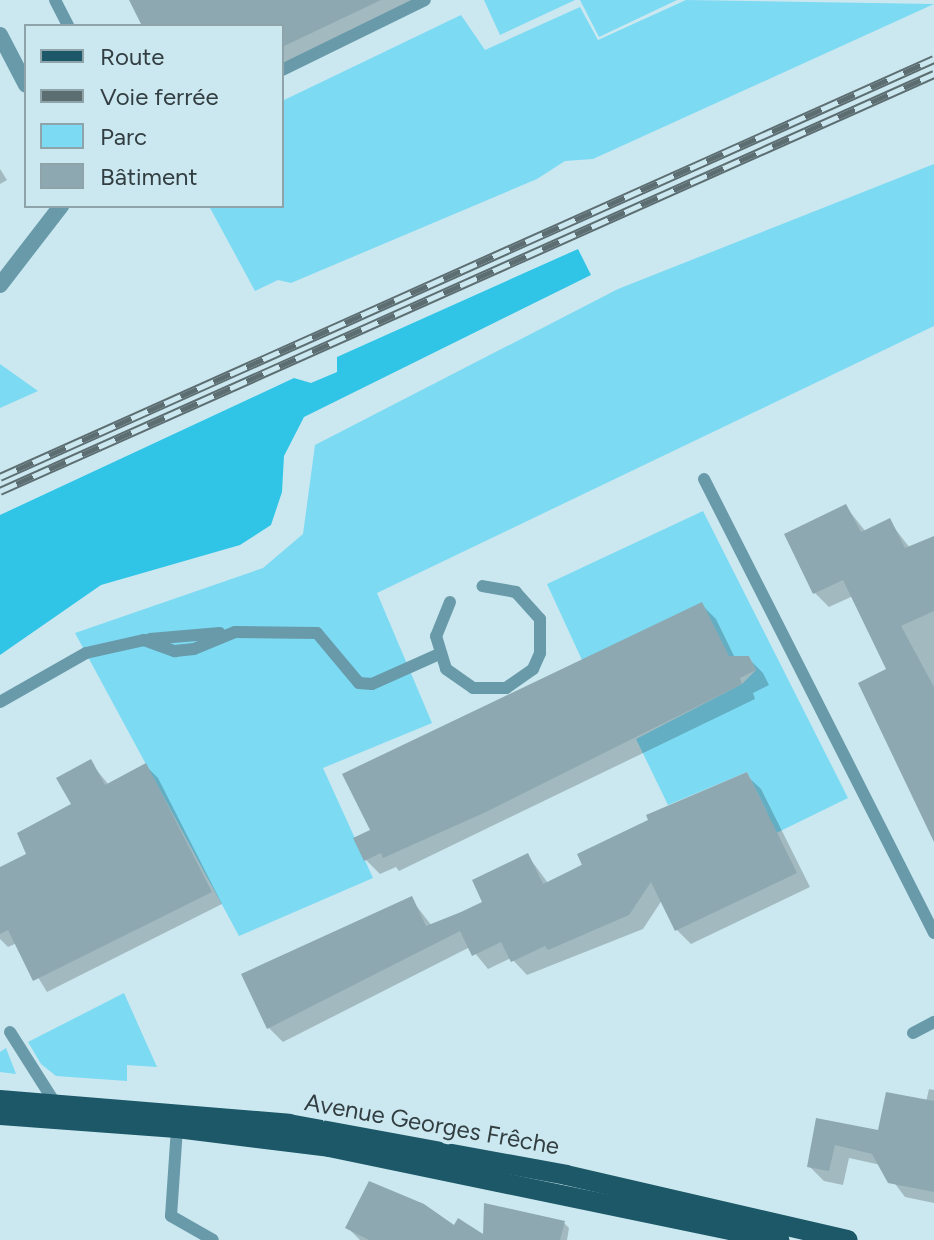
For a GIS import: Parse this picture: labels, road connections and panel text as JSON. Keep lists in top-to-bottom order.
{
  "streets": {
    "main road": ["Avenue Georges Frêche"]
  },
  "legend": [
    "Route",
    "Voie ferrée",
    "Parc",
    "Bâtiment"
  ]
}
